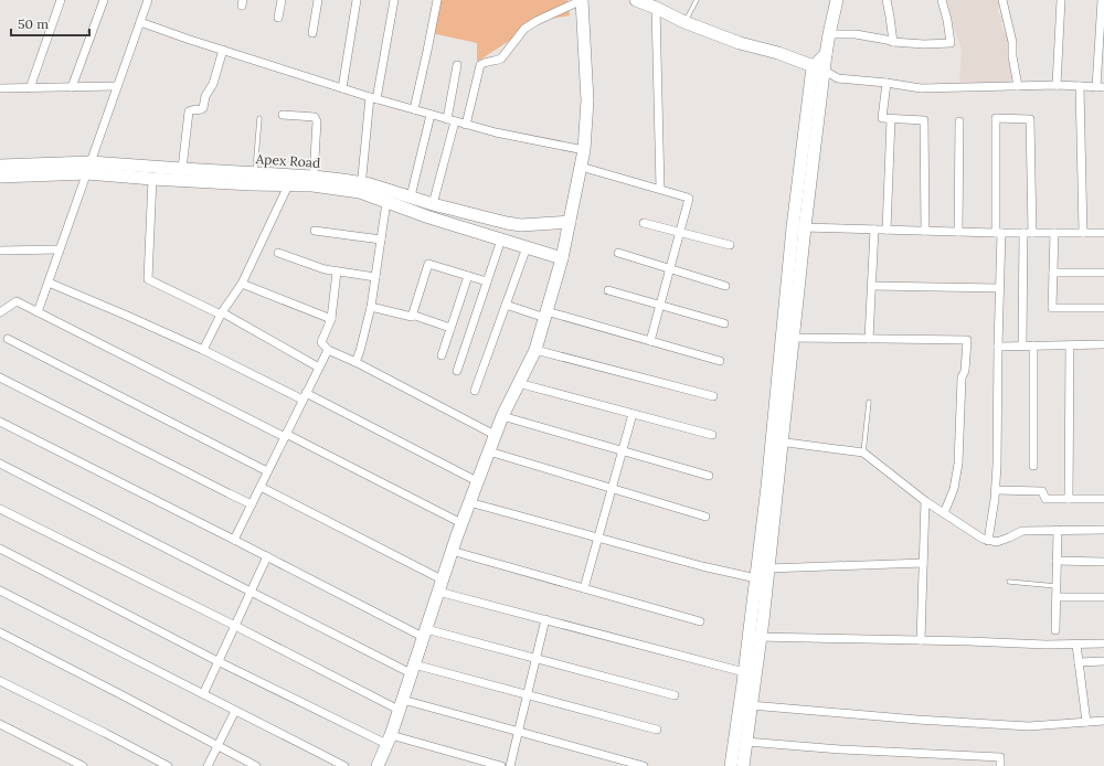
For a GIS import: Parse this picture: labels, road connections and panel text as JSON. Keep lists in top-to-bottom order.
{
  "streets": {
    "street": ["Apex Road"]
  },
  "scale_bar": "50 m"
}
